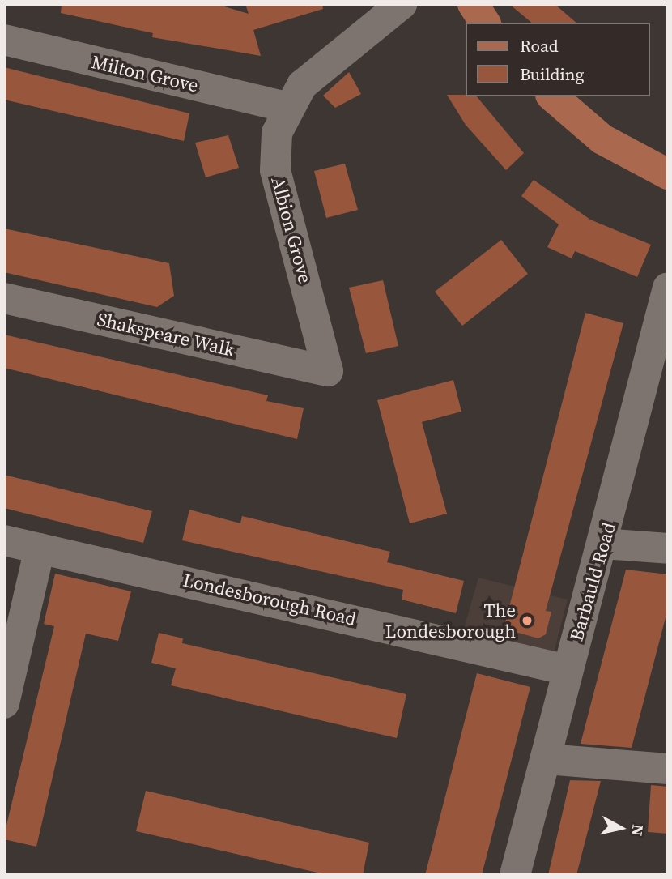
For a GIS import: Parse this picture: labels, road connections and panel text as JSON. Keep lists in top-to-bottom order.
{
  "streets": {
    "street": [
      "Milton Grove",
      "Albion Grove",
      "Shakspeare Walk",
      "Barbauld Road",
      "Londesborough Road"
    ]
  },
  "crossings": [
    ["Milton Grove", "Albion Grove"],
    ["Albion Grove", "Shakspeare Walk"],
    ["Barbauld Road", "Londesborough Road"]
  ],
  "places": ["The Londesborough"],
  "legend": ["Road", "Building"],
  "north": "right"
}
